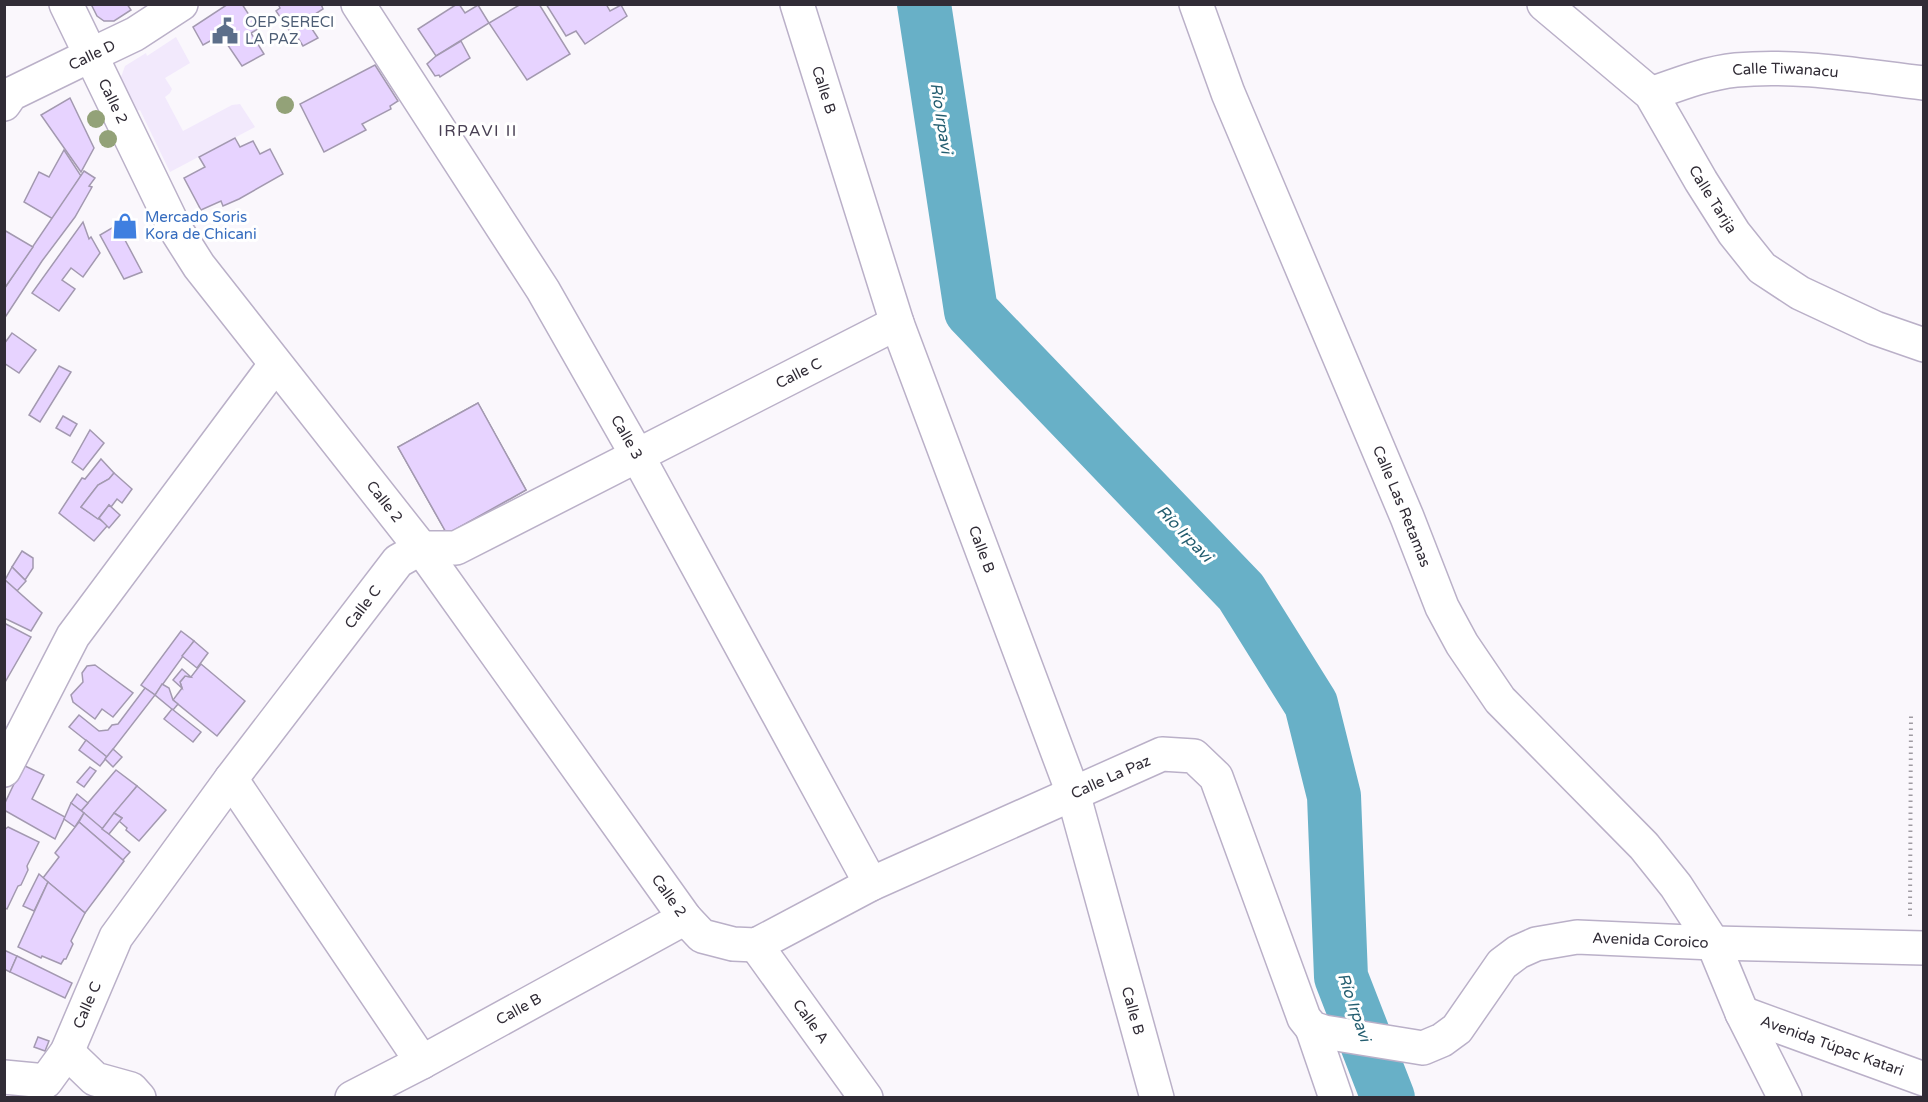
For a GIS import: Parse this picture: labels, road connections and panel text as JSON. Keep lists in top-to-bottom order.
{
  "streets": {
    "street": [
      "Calle D",
      "Calle Tiwanacu",
      "Calle B",
      "Calle 2",
      "Calle Tarija",
      "Calle C",
      "Calle 3",
      "Calle Las Retamas",
      "Calle La Paz",
      "Avenida Coroico",
      "Calle A",
      "Avenida Túpac Katari"
    ]
  },
  "crossings": [
    ["Calle D", "Calle 2"],
    ["Calle Tiwanacu", "Calle Tarija"],
    ["Calle B", "Calle 2"],
    ["Calle B", "Calle C"],
    ["Calle B", "Calle La Paz"],
    ["Calle 2", "Calle C"],
    ["Calle 2", "Calle La Paz"],
    ["Calle 2", "Calle A"],
    ["Calle C", "Calle 3"],
    ["Calle 3", "Calle La Paz"],
    ["Calle Las Retamas", "Avenida Coroico"],
    ["Calle Las Retamas", "Avenida Túpac Katari"],
    ["Calle La Paz", "Avenida Coroico"],
    ["Calle La Paz", "Calle A"]
  ],
  "districts": ["IRPAVI II"],
  "water": ["Río Irpavi"],
  "places": {
    "public building": ["OEP SERECI LA PAZ"],
    "shop": ["Mercado Soris Kora de Chicani"]
  }
}
